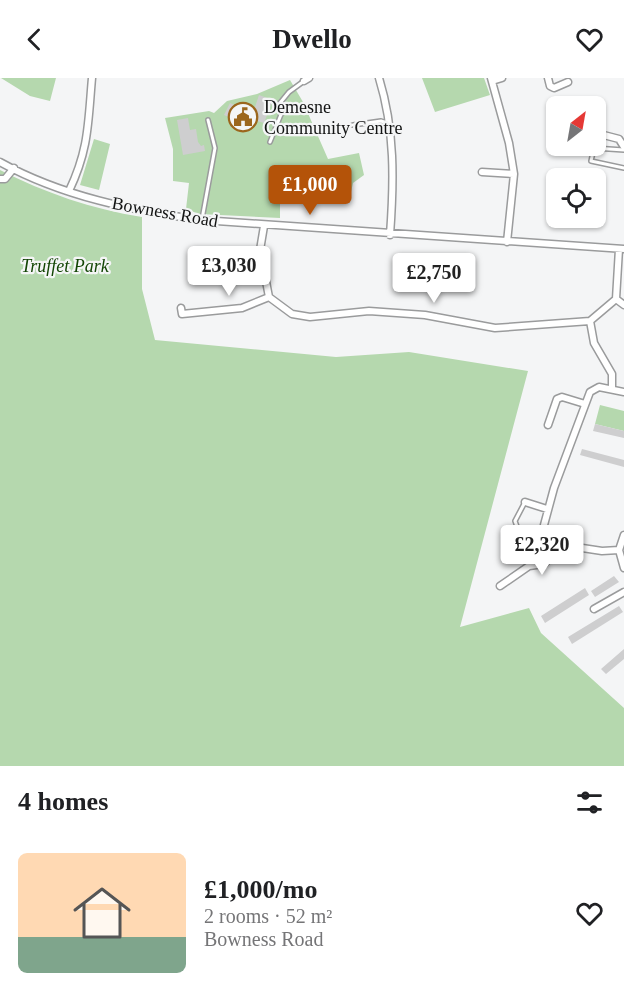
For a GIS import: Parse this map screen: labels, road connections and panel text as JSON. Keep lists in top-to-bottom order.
{
  "streets": {
    "street": ["Bowness Road"]
  },
  "parks": ["Truffet Park"],
  "places": {
    "public building": ["Demesne Community Centre"]
  },
  "north": "top right",
  "page": {
    "header": "Dwello",
    "price": [
      "£1,000",
      "£3,030",
      "£2,750",
      "£2,320"
    ],
    "heading": "4 homes",
    "list": [
      {
        "name": "£1,000/mo",
        "note": "2 rooms · 52 m² · Bowness Road"
      }
    ]
  }
}
